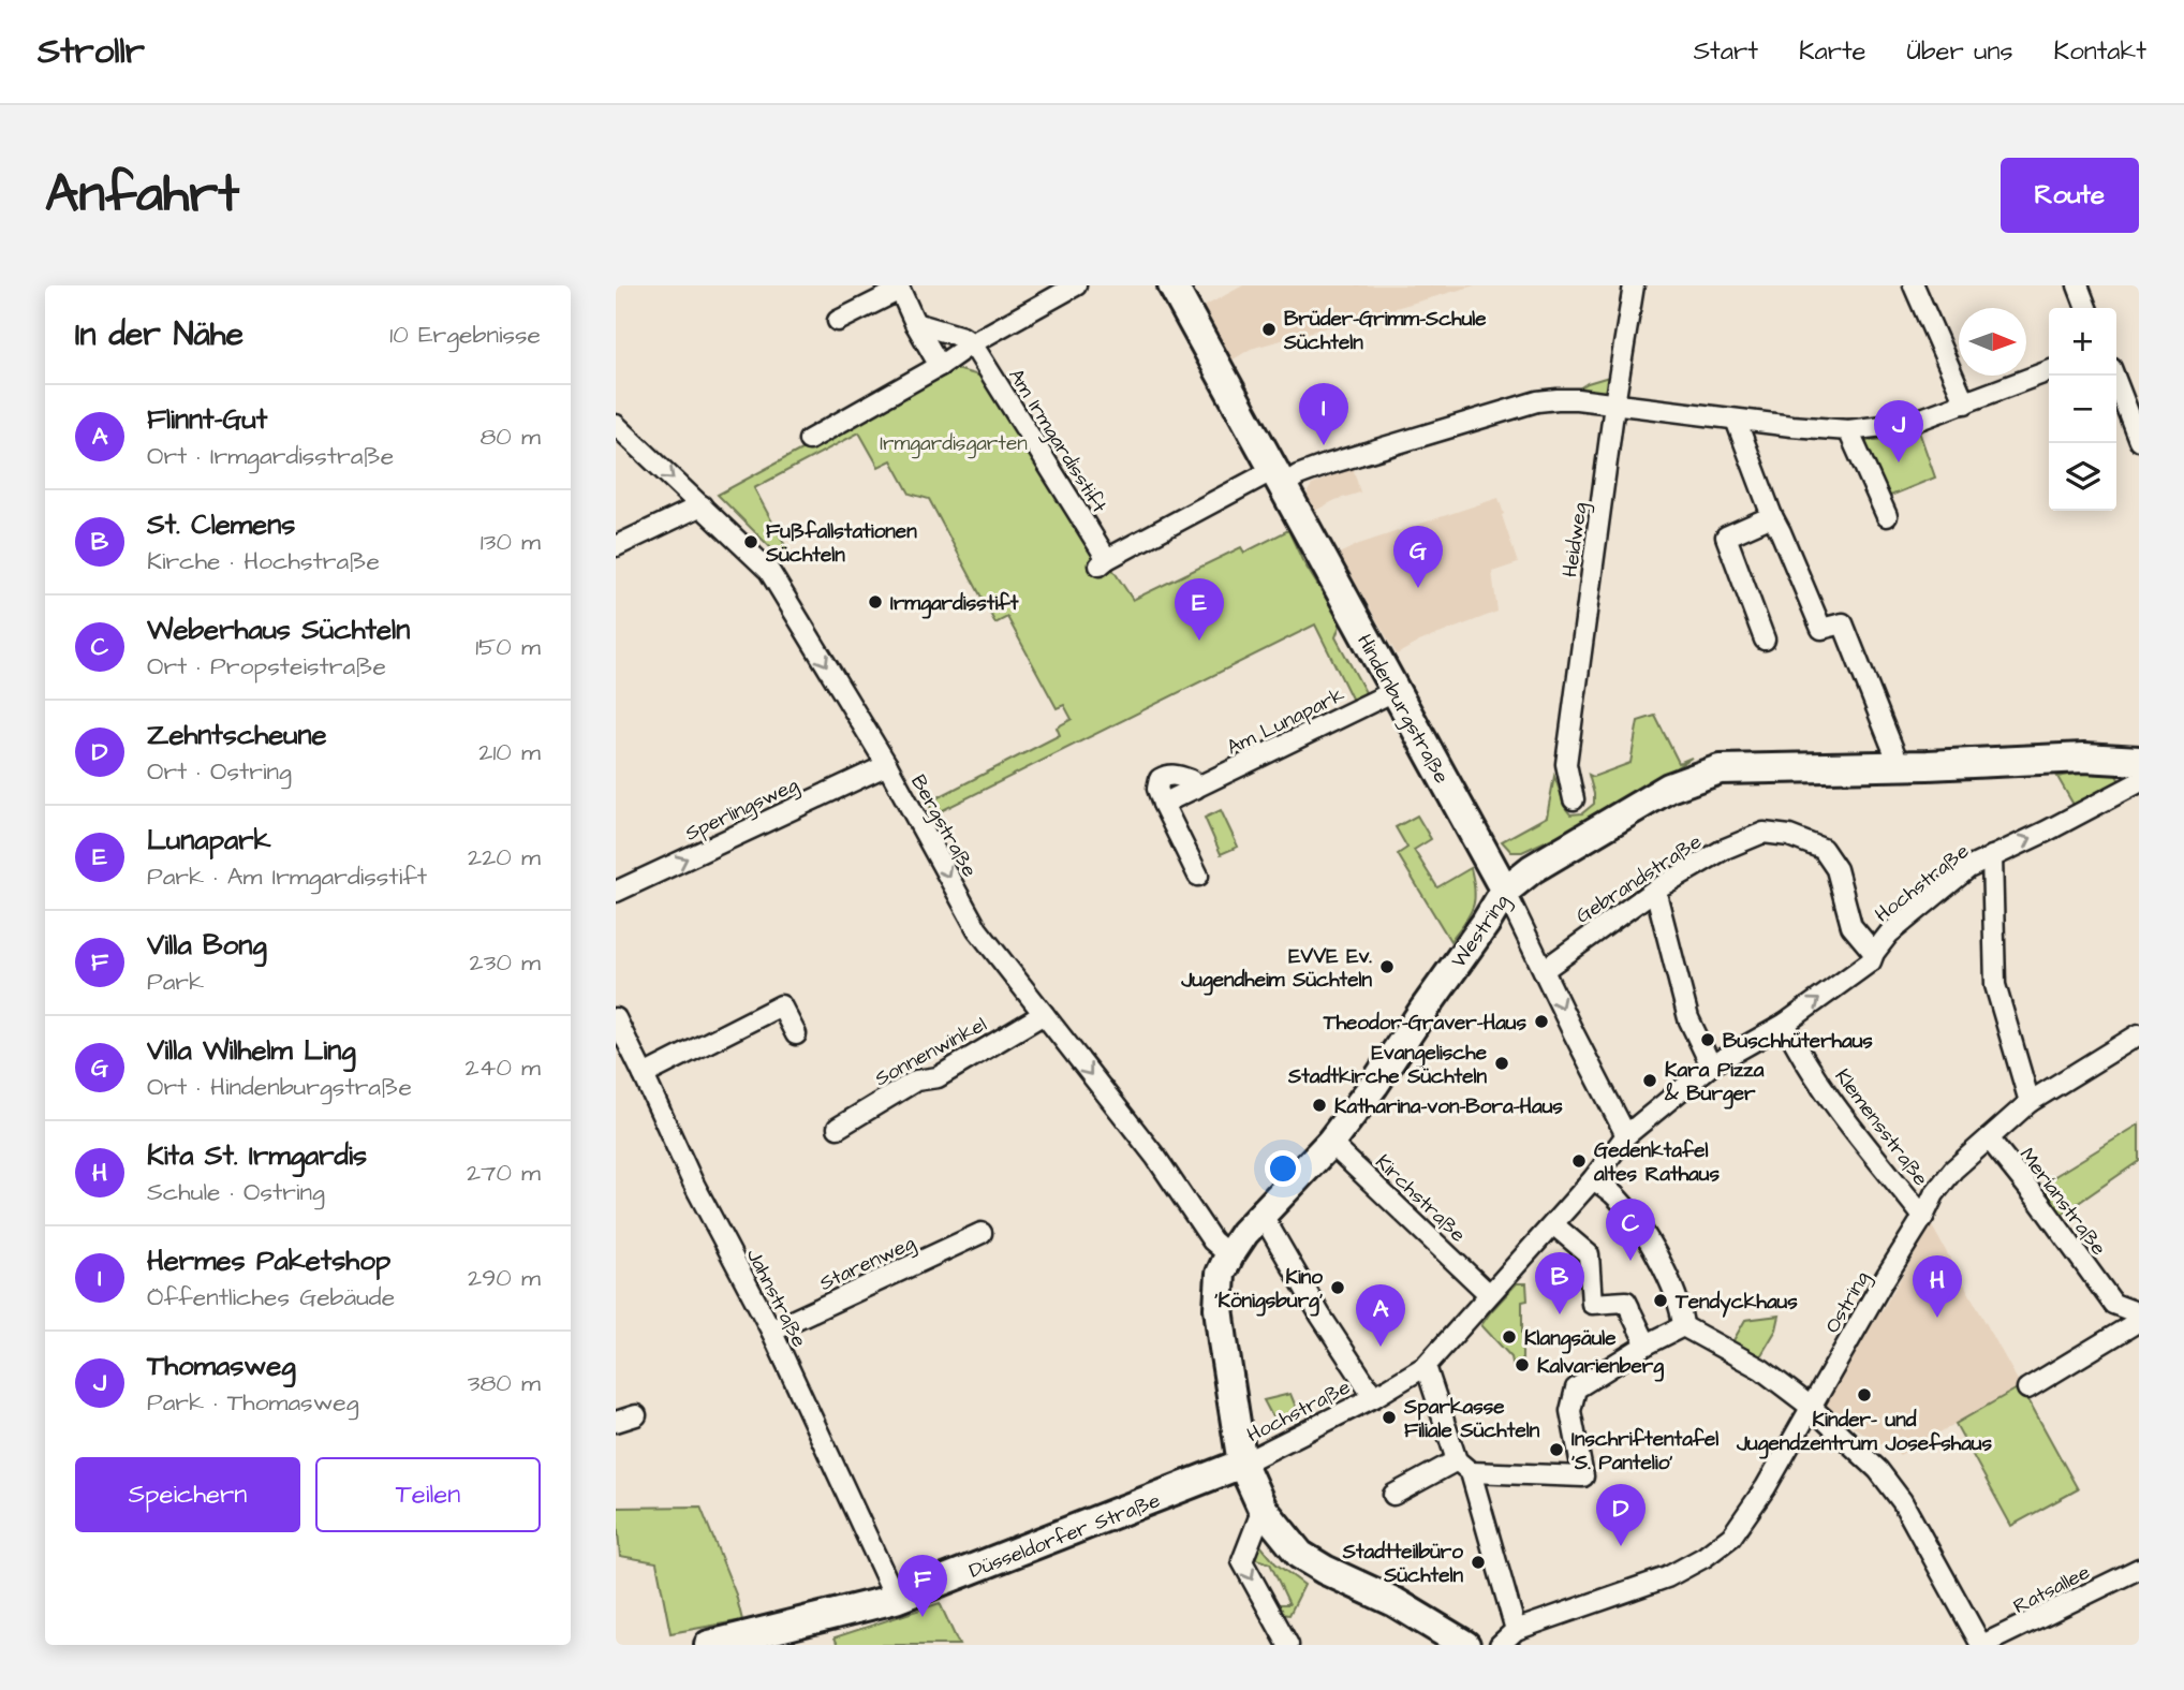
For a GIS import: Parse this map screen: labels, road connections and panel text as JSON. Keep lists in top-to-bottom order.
{
  "streets": {
    "main road": ["Hindenburgstraße", "Westring", "Düsseldorfer Straße"],
    "street": [
      "Am Irmgardisstift",
      "Heidweg",
      "Am Lunapark",
      "Sperlingsweg",
      "Bergstraße",
      "Gebrandstraße",
      "Hochstraße",
      "Sonnenwinkel",
      "Klemensstraße",
      "Kirchstraße",
      "Merianstraße",
      "Starenweg",
      "Jahnstraße",
      "Ostring",
      "Ratsallee"
    ]
  },
  "crossings": [
    ["Am Irmgardisstift", "Heidweg"],
    ["Am Irmgardisstift", "Hindenburgstraße"],
    ["Hindenburgstraße", "Am Lunapark"],
    ["Hindenburgstraße", "Gebrandstraße"],
    ["Hindenburgstraße", "Hochstraße"],
    ["Hindenburgstraße", "Westring"],
    ["Sperlingsweg", "Bergstraße"],
    ["Bergstraße", "Westring"],
    ["Bergstraße", "Sonnenwinkel"],
    ["Gebrandstraße", "Hochstraße"],
    ["Hochstraße", "Westring"],
    ["Hochstraße", "Klemensstraße"],
    ["Hochstraße", "Kirchstraße"],
    ["Hochstraße", "Düsseldorfer Straße"],
    ["Westring", "Kirchstraße"],
    ["Westring", "Düsseldorfer Straße"],
    ["Klemensstraße", "Ostring"],
    ["Merianstraße", "Ostring"],
    ["Starenweg", "Jahnstraße"],
    ["Jahnstraße", "Düsseldorfer Straße"]
  ],
  "one_way": ["Sperlingsweg", "Bergstraße"],
  "parks": ["Irmgardisgarten"],
  "places": [
    "Brüder-Grimm-Schule Süchteln",
    "Fußfallstationen Süchteln",
    "Irmgardisstift",
    "EVVE Ev. Jugendheim Süchteln",
    "Theodor-Graver-Haus",
    "Buschhüterhaus",
    "Evangelische Stadtkirche Süchteln",
    "Kara Pizza & Burger",
    "Katharina-von-Bora-Haus",
    "Gedenktafel altes Rathaus",
    "Kino 'Königsburg'",
    "Tendyckhaus",
    "Klangsäule",
    "Kalvarienberg",
    "Kinder- und Jugendzentrum Josefshaus",
    "Sparkasse Filiale Süchteln",
    "Inschriftentafel 'S. Pantelio'",
    "Stadtteilbüro Süchteln"
  ],
  "north": "right",
  "page": {
    "header": "Strollr",
    "nav": [
      "Start",
      "Karte",
      "Über uns",
      "Kontakt"
    ],
    "buttons": [
      "Route",
      ["Speichern", "Teilen"]
    ],
    "title": "Anfahrt",
    "heading": ["In der Nähe", "10 Ergebnisse"],
    "map_buttons": ["+", "−"],
    "list": [
      {
        "mark": "A",
        "name": "Flinnt-Gut",
        "note": "Ort · Irmgardisstraße",
        "value": "80 m"
      },
      {
        "mark": "B",
        "name": "St. Clemens",
        "note": "Kirche · Hochstraße",
        "value": "130 m"
      },
      {
        "mark": "C",
        "name": "Weberhaus Süchteln",
        "note": "Ort · Propsteistraße",
        "value": "150 m"
      },
      {
        "mark": "D",
        "name": "Zehntscheune",
        "note": "Ort · Ostring",
        "value": "210 m"
      },
      {
        "mark": "E",
        "name": "Lunapark",
        "note": "Park · Am Irmgardisstift",
        "value": "220 m"
      },
      {
        "mark": "F",
        "name": "Villa Bong",
        "note": "Park",
        "value": "230 m"
      },
      {
        "mark": "G",
        "name": "Villa Wilhelm Ling",
        "note": "Ort · Hindenburgstraße",
        "value": "240 m"
      },
      {
        "mark": "H",
        "name": "Kita St. Irmgardis",
        "note": "Schule · Ostring",
        "value": "270 m"
      },
      {
        "mark": "I",
        "name": "Hermes Paketshop",
        "note": "Öffentliches Gebäude",
        "value": "290 m"
      },
      {
        "mark": "J",
        "name": "Thomasweg",
        "note": "Park · Thomasweg",
        "value": "380 m"
      }
    ],
    "pins": [
      "I",
      "J",
      "G",
      "E",
      "C",
      "B",
      "H",
      "A",
      "D",
      "F"
    ]
  }
}
